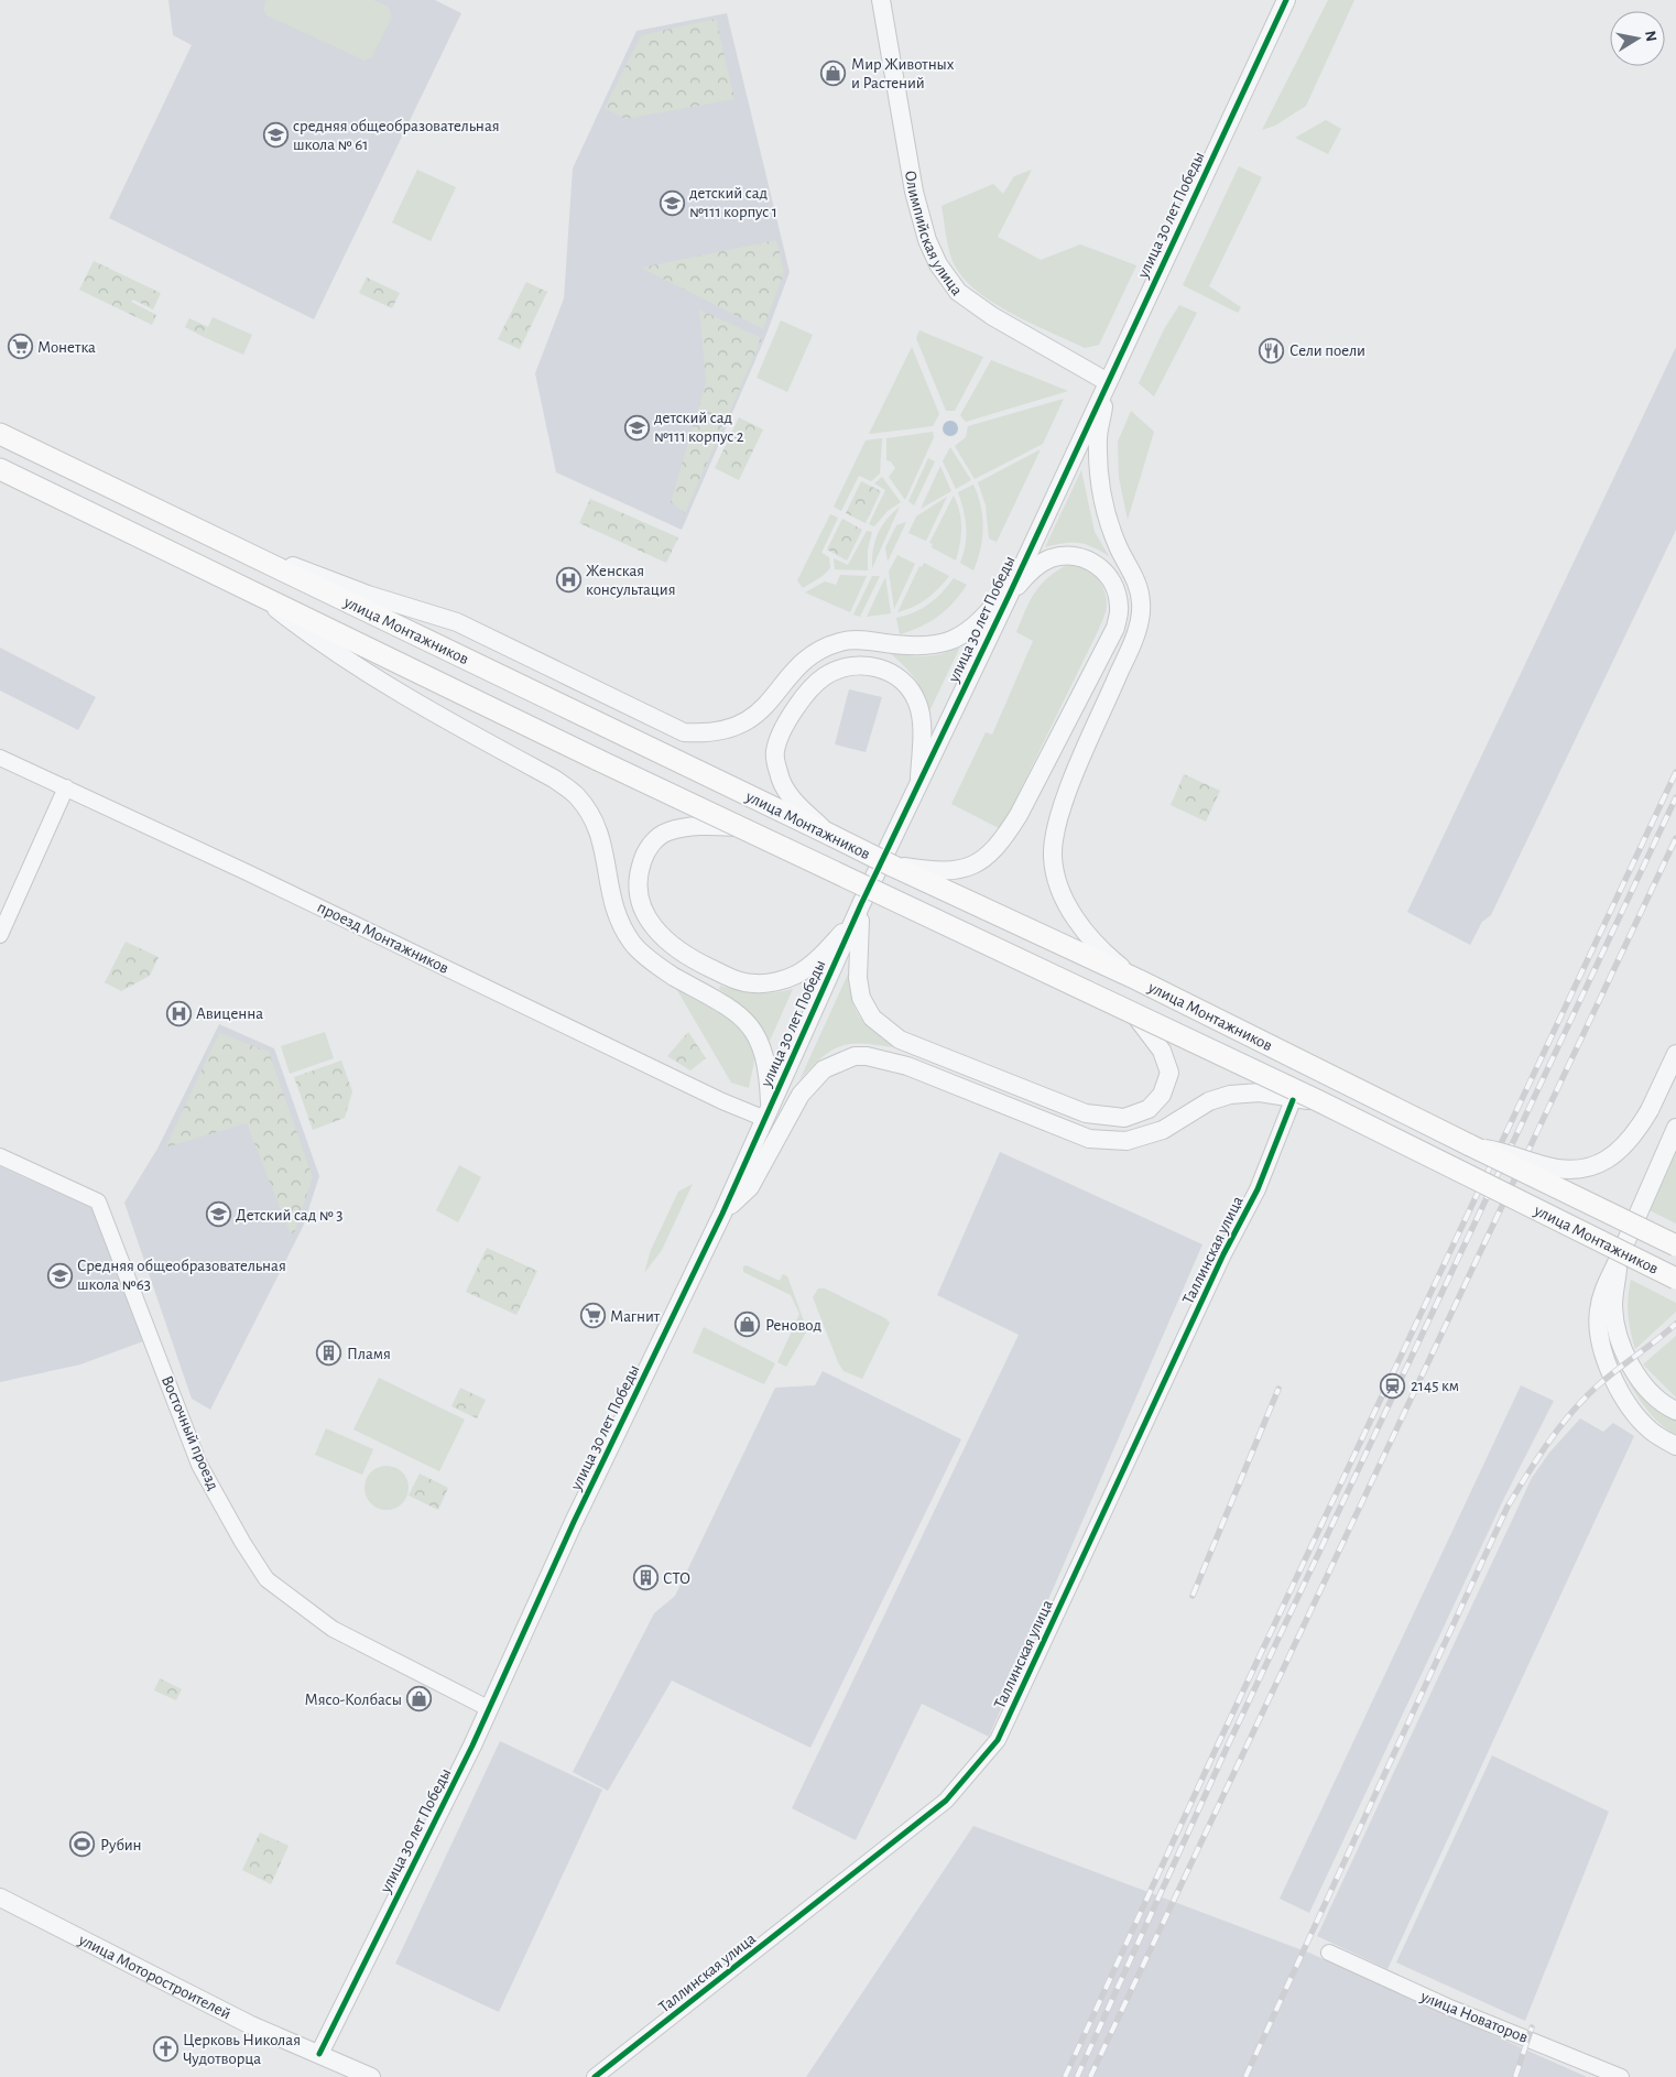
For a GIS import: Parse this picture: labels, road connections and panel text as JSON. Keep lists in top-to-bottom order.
{
  "streets": {
    "main road": ["улица Монтажников"],
    "street": [
      "улица 30 лет Победы",
      "Олимпийская улица",
      "проезд Монтажников",
      "Таллинская улица",
      "Восточный проезд",
      "улица Моторостроителей",
      "улица Новаторов"
    ]
  },
  "crossings": [
    ["улица 30 лет Победы", "Олимпийская улица"],
    ["улица 30 лет Победы", "проезд Монтажников"],
    ["улица 30 лет Победы", "Восточный проезд"],
    ["улица 30 лет Победы", "улица Моторостроителей"]
  ],
  "places": {
    "shop": ["Мир Животных и Растений", "Реновод", "Мясо-Колбасы"],
    "school or university": [
      "средняя общеобразовательная школа № 61",
      "детский сад №111 корпус 1",
      "детский сад №111 корпус 2",
      "Детский сад № 3",
      "Средняя общеобразовательная школа №63"
    ],
    "supermarket": ["Монетка", "Магнит"],
    "restaurant": ["Сели поели"],
    "hospital": ["Женская консультация", "Авиценна"],
    "building": ["Пламя", "СТО"],
    "station": ["2145 км"],
    "sports": ["Рубин"],
    "church": ["Церковь Николая Чудотворца"]
  },
  "north": "right"
}
